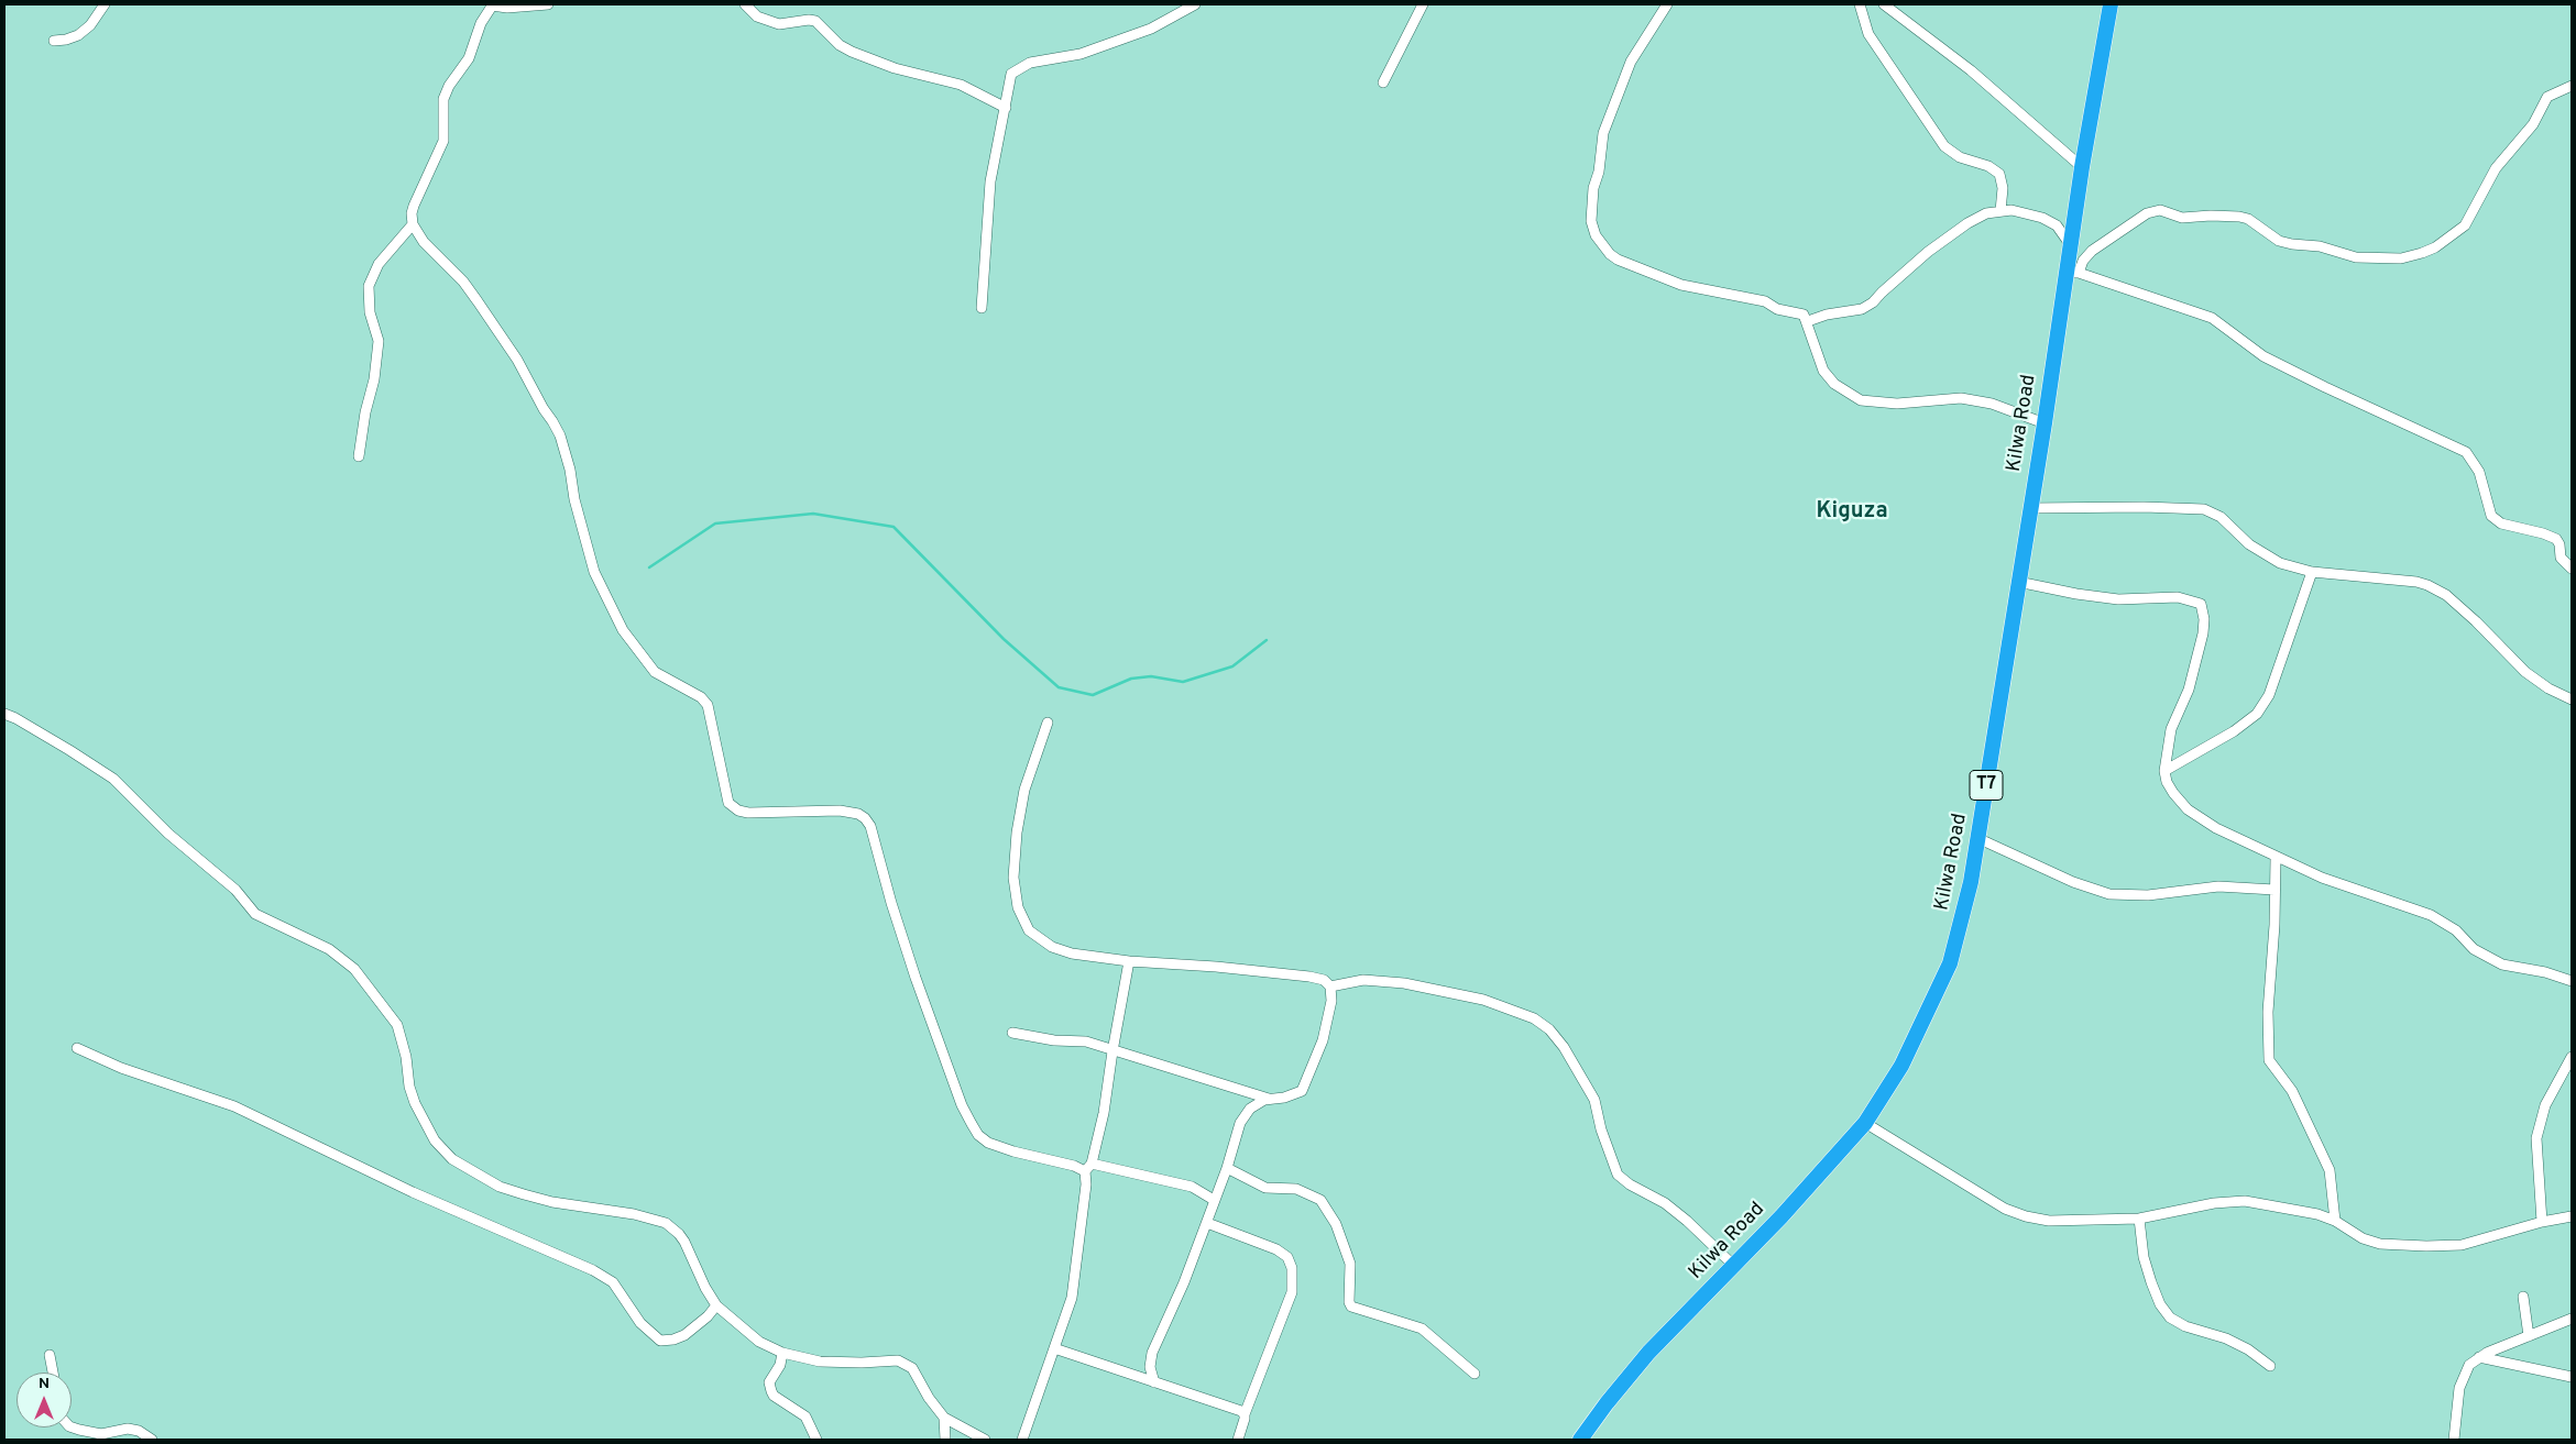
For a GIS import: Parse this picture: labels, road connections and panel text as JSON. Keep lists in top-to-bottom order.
{
  "streets": {
    "highway": ["Kilwa Road", "T7"]
  },
  "districts": ["Kiguza"],
  "north": "top"
}
